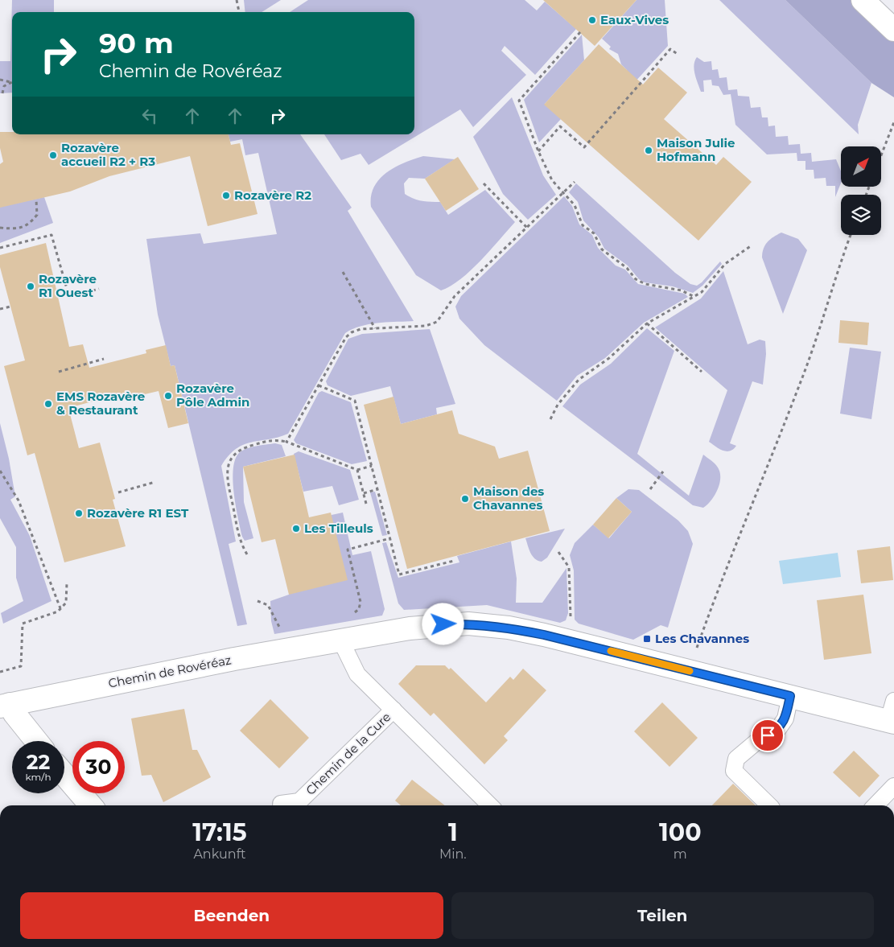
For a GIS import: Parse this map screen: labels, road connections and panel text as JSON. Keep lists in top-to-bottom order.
{
  "streets": {
    "street": ["Chemin de Rovéréaz"],
    "lane": ["Chemin de la Cure"]
  },
  "places": {
    "other": [
      "Eaux-Vives",
      "Maison Julie Hofmann",
      "Rozavère accueil R2 + R3",
      "Rozavère R2",
      "Rozavère R1 Ouest",
      "Rozavère Pôle Admin",
      "EMS Rozavère & Restaurant",
      "Maison des Chavannes",
      "Rozavère R1 EST",
      "Les Tilleuls"
    ],
    "transit": ["Les Chavannes"]
  },
  "north": "top right",
  "page": {
    "turn": ["90 m", "Chemin de Rovéréaz"],
    "speed": "22 km/h",
    "limit": "30",
    "eta": [
      "17:15",
      "Ankunft",
      "1",
      "Min.",
      "100",
      "m"
    ],
    "buttons": ["Beenden", "Teilen"]
  }
}
